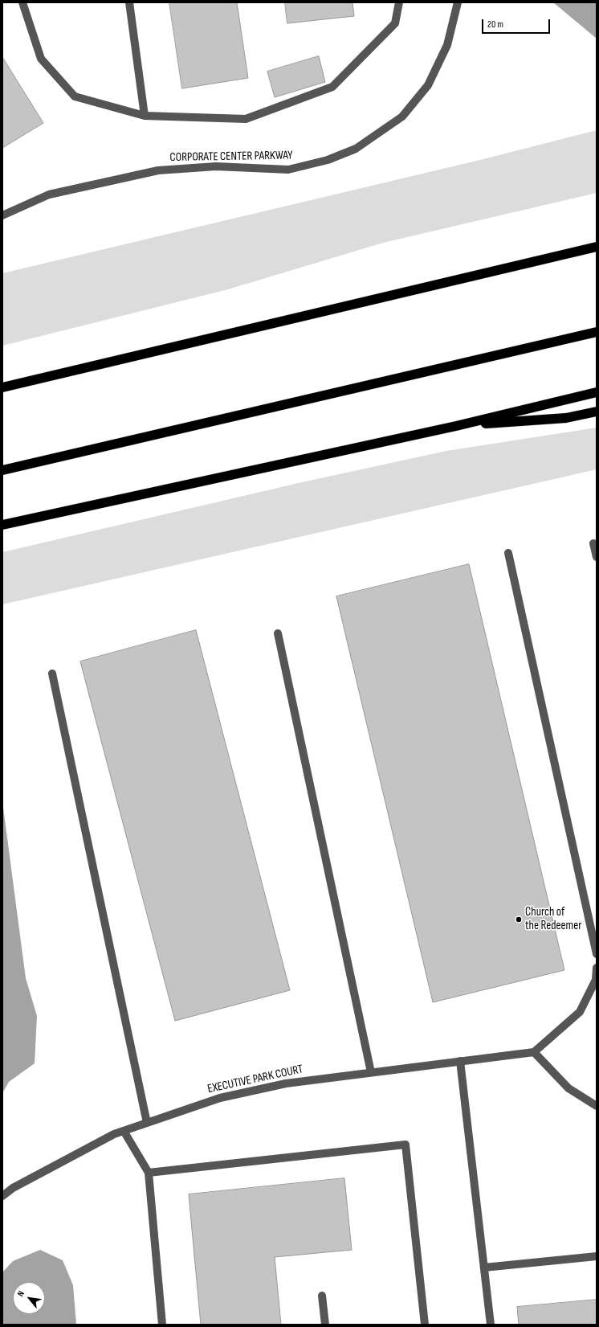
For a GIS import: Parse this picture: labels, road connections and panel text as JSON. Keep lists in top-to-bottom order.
{
  "streets": {
    "street": ["CORPORATE CENTER PARKWAY", "EXECUTIVE PARK COURT"]
  },
  "places": ["Church of the Redeemer"],
  "scale_bar": "20 m",
  "north": "top left"
}
